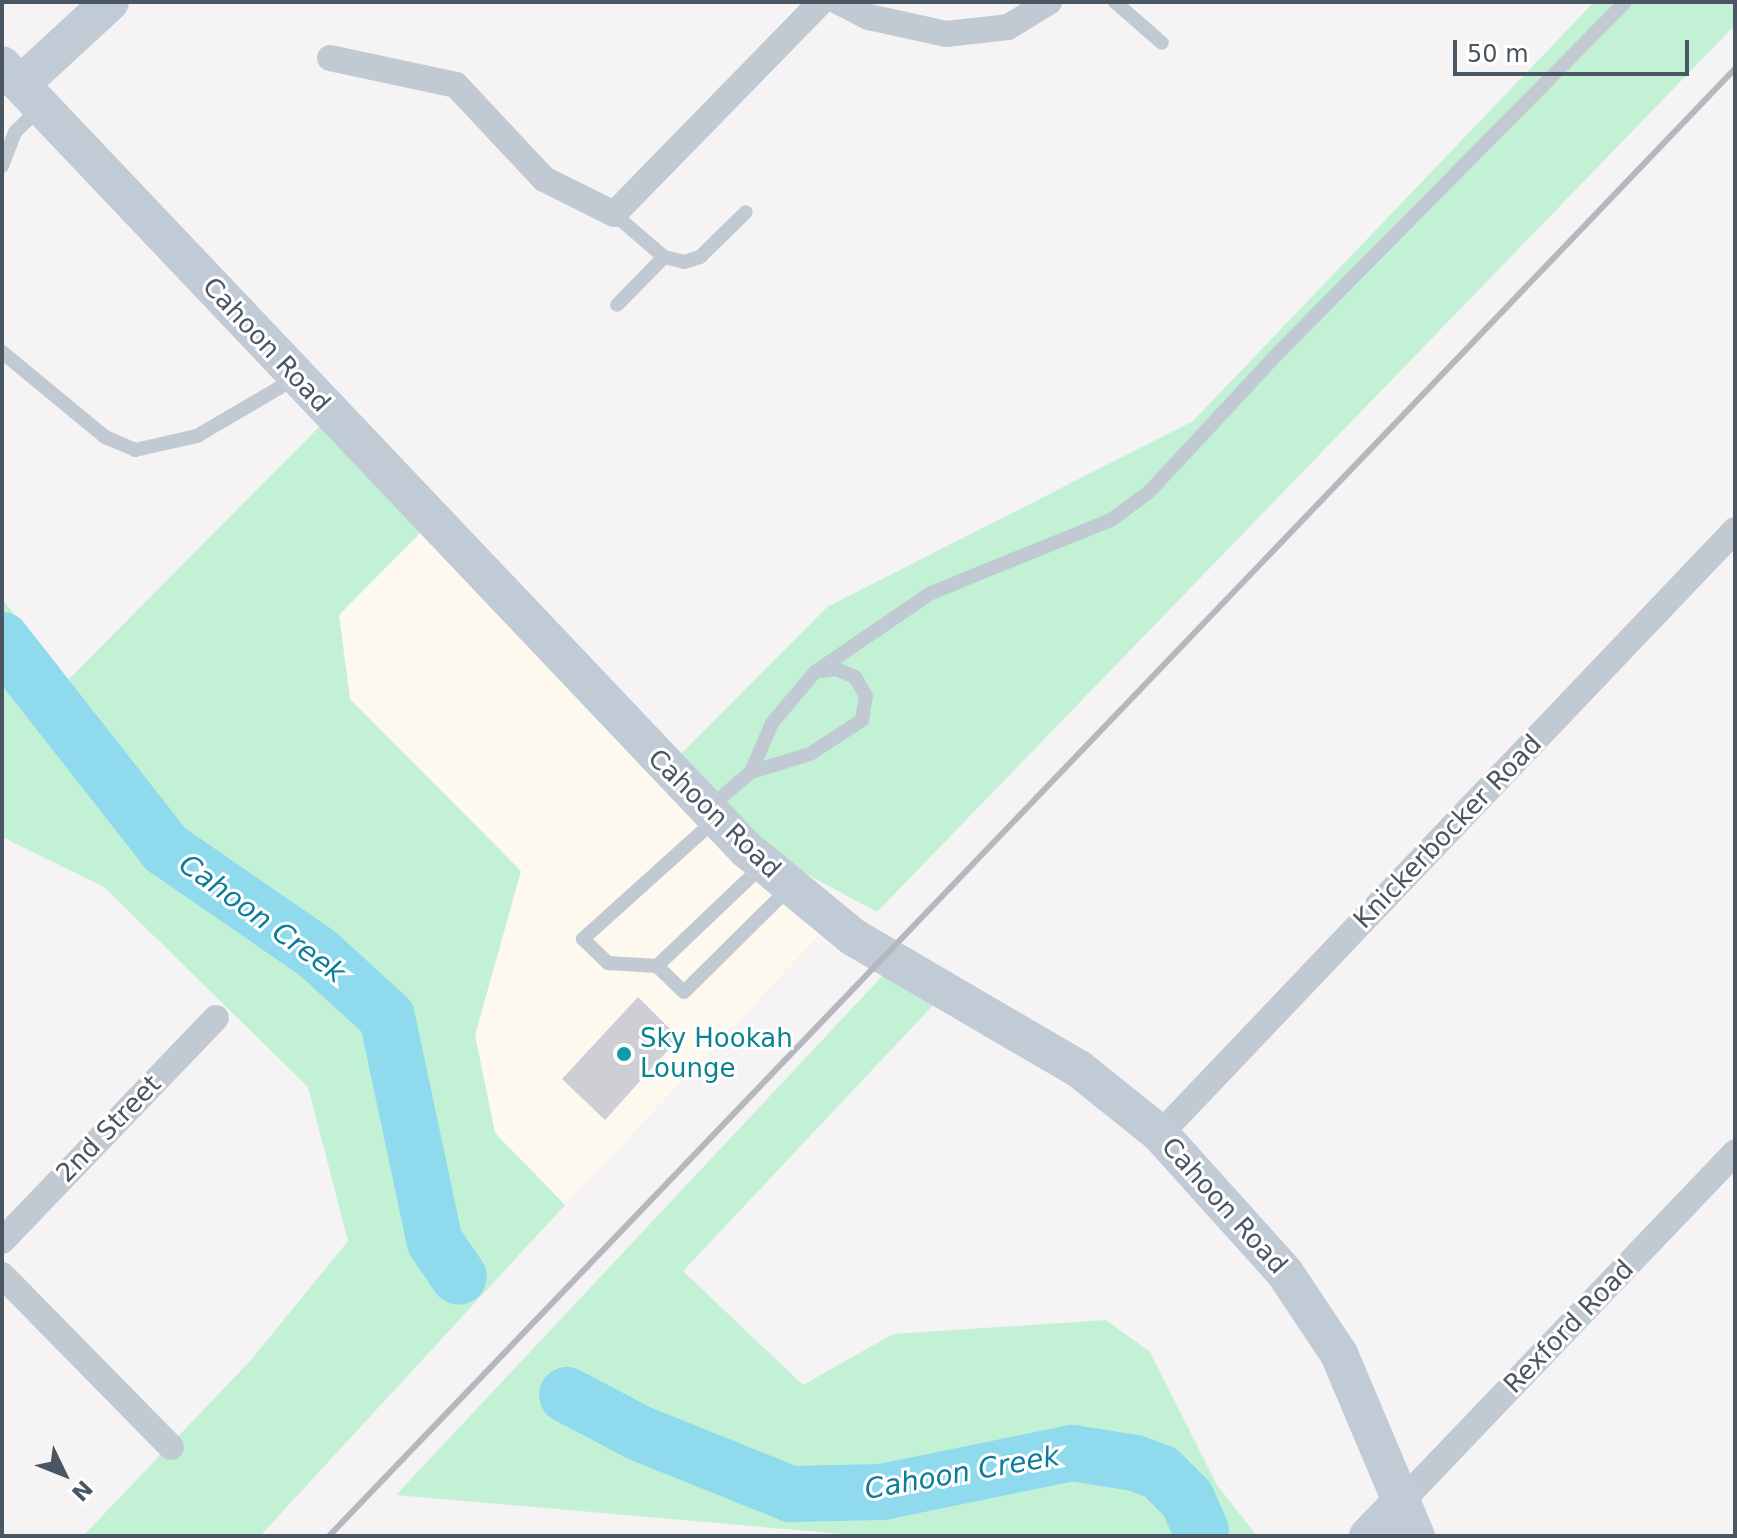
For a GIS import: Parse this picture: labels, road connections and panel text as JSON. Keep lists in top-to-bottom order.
{
  "streets": {
    "street": [
      "Cahoon Road",
      "Knickerbocker Road",
      "2nd Street",
      "Rexford Road"
    ]
  },
  "crossings": [
    ["Cahoon Road", "Knickerbocker Road"],
    ["Cahoon Road", "Rexford Road"]
  ],
  "water": ["Cahoon Creek"],
  "places": ["Sky Hookah Lounge"],
  "scale_bar": "50 m",
  "north": "bottom right"
}
